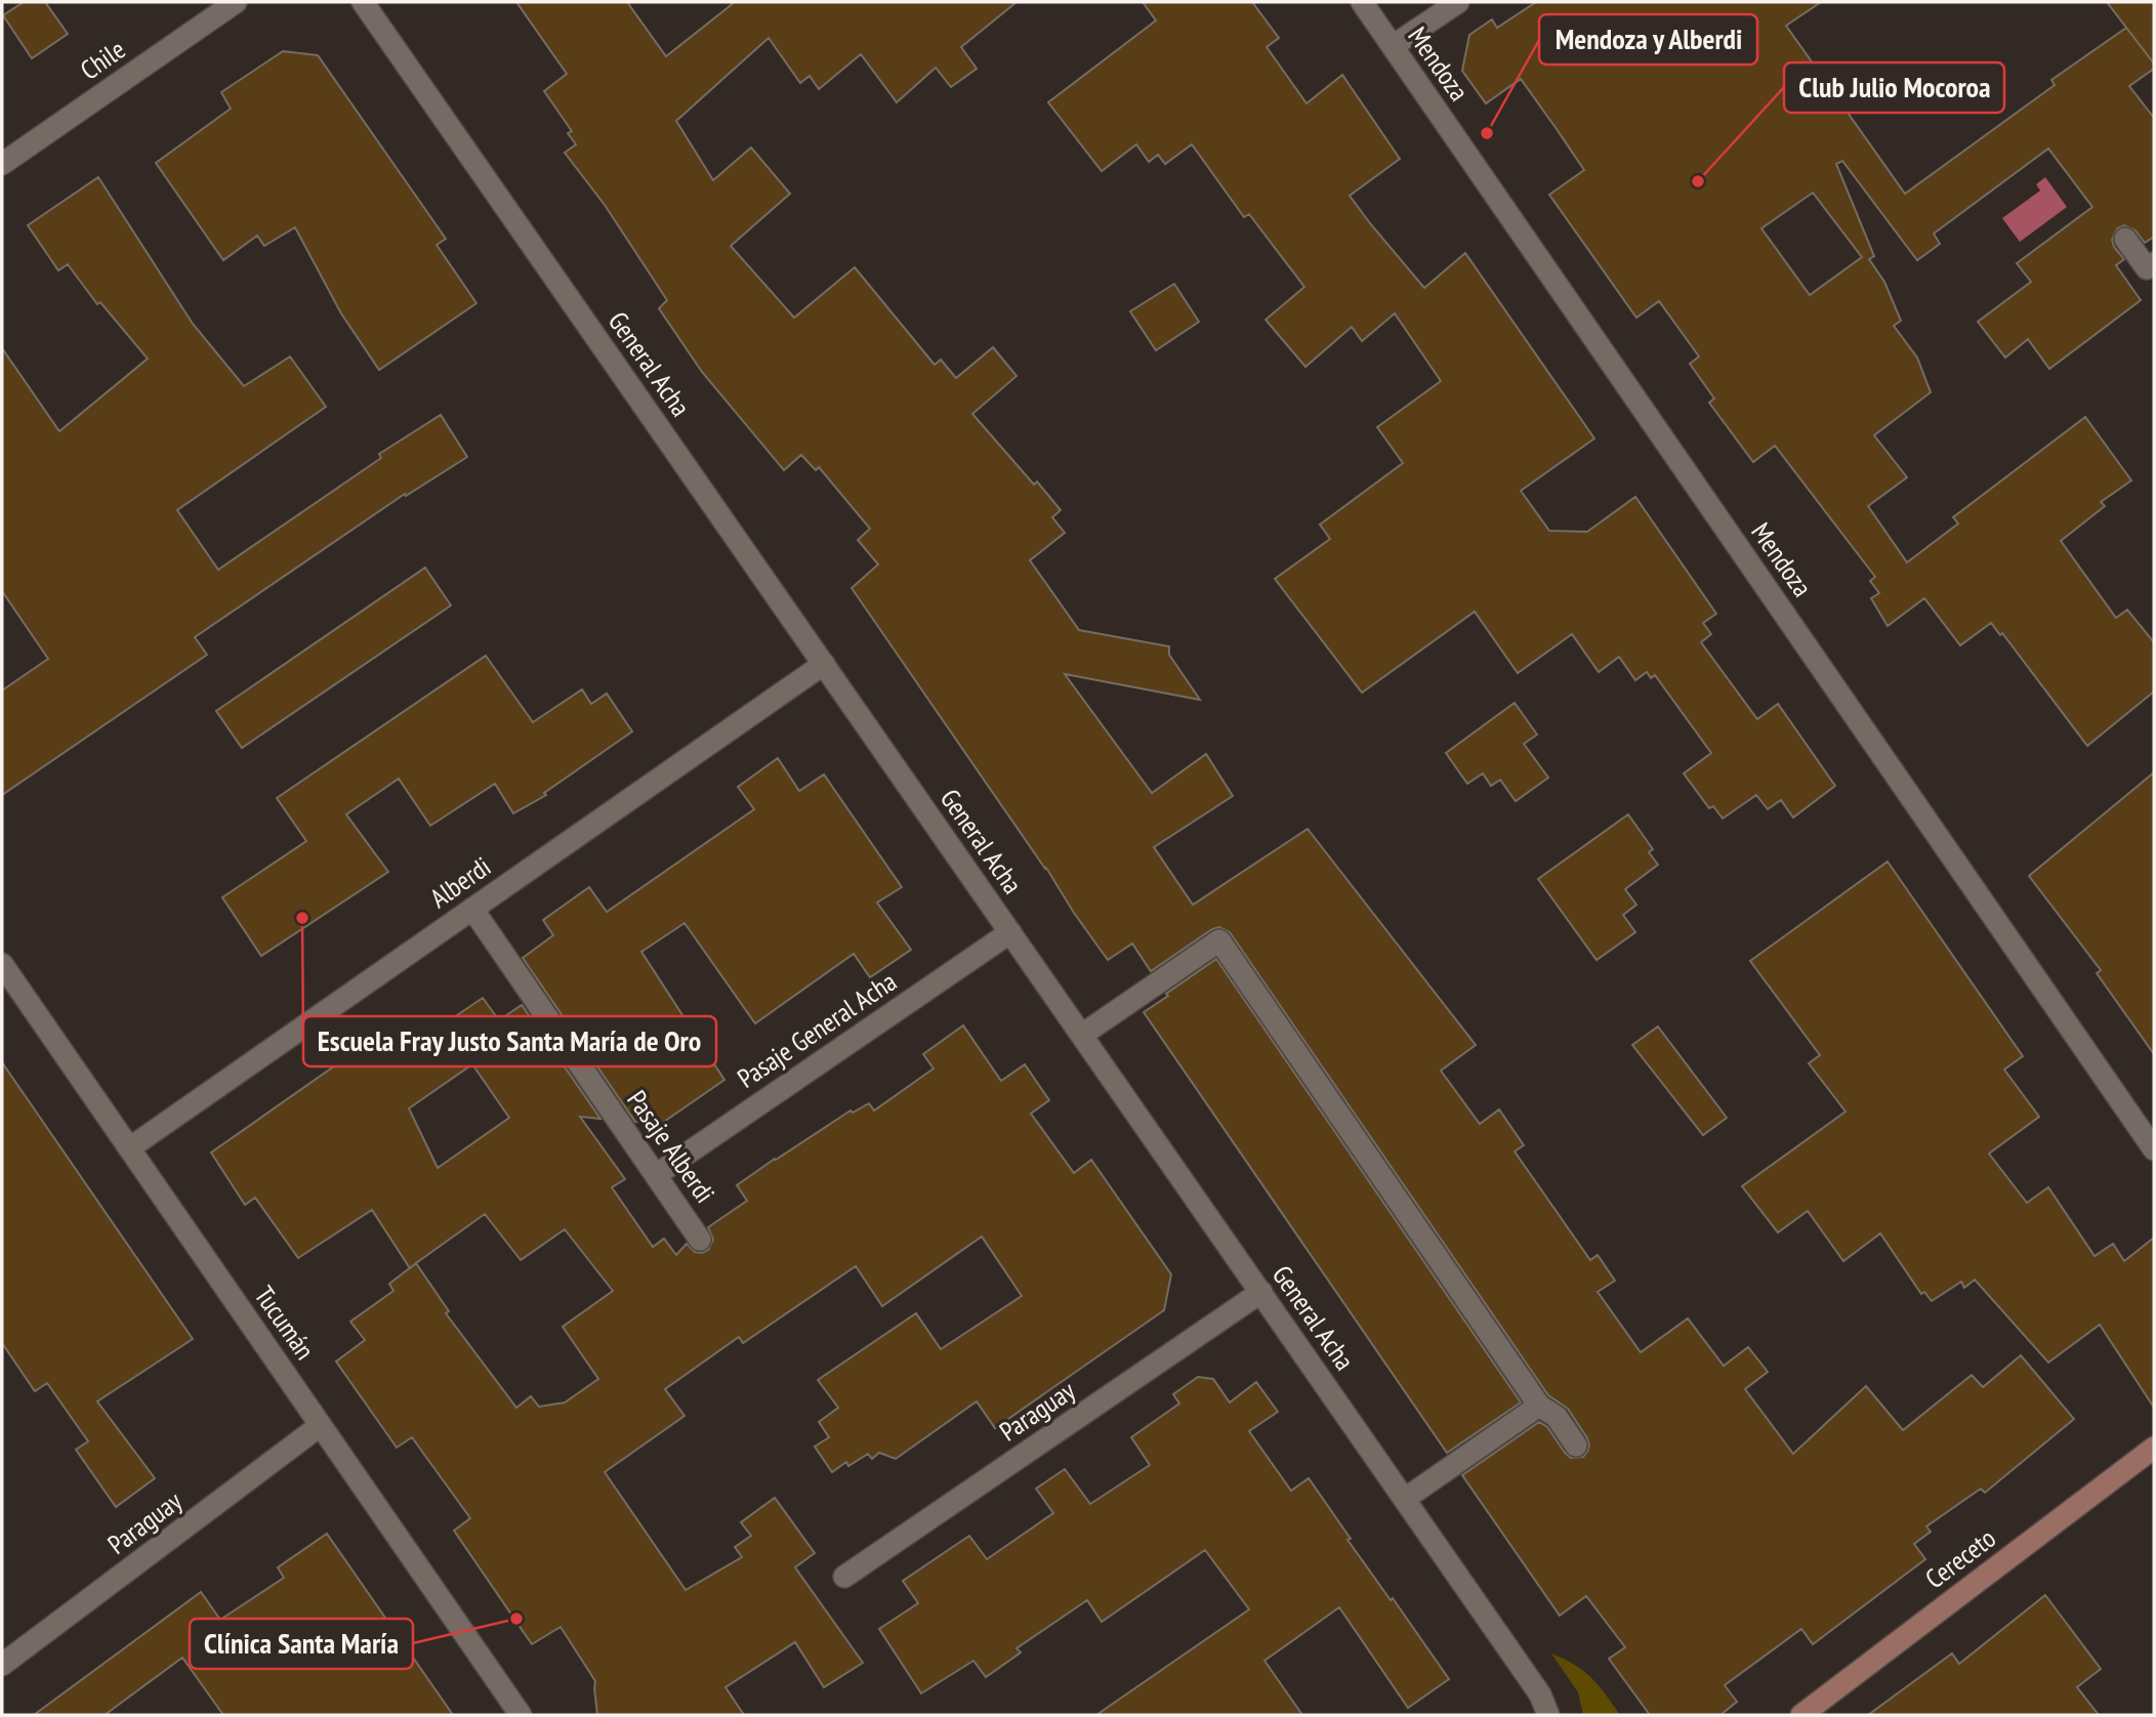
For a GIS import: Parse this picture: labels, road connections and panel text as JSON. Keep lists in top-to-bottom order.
{
  "streets": {
    "main road": ["Cereceto"],
    "street": [
      "Chile",
      "Mendoza",
      "General Acha",
      "Alberdi",
      "Pasaje General Acha",
      "Pasaje Alberdi",
      "Tucumán",
      "Paraguay"
    ]
  },
  "crossings": [
    ["General Acha", "Alberdi"],
    ["General Acha", "Pasaje General Acha"],
    ["General Acha", "Paraguay"],
    ["Alberdi", "Pasaje Alberdi"],
    ["Alberdi", "Tucumán"],
    ["Pasaje General Acha", "Pasaje Alberdi"],
    ["Tucumán", "Paraguay"]
  ],
  "places": [
    "Mendoza y Alberdi",
    "Club Julio Mocoroa",
    "Escuela Fray Justo Santa María de Oro",
    "Clínica Santa María"
  ]
}
